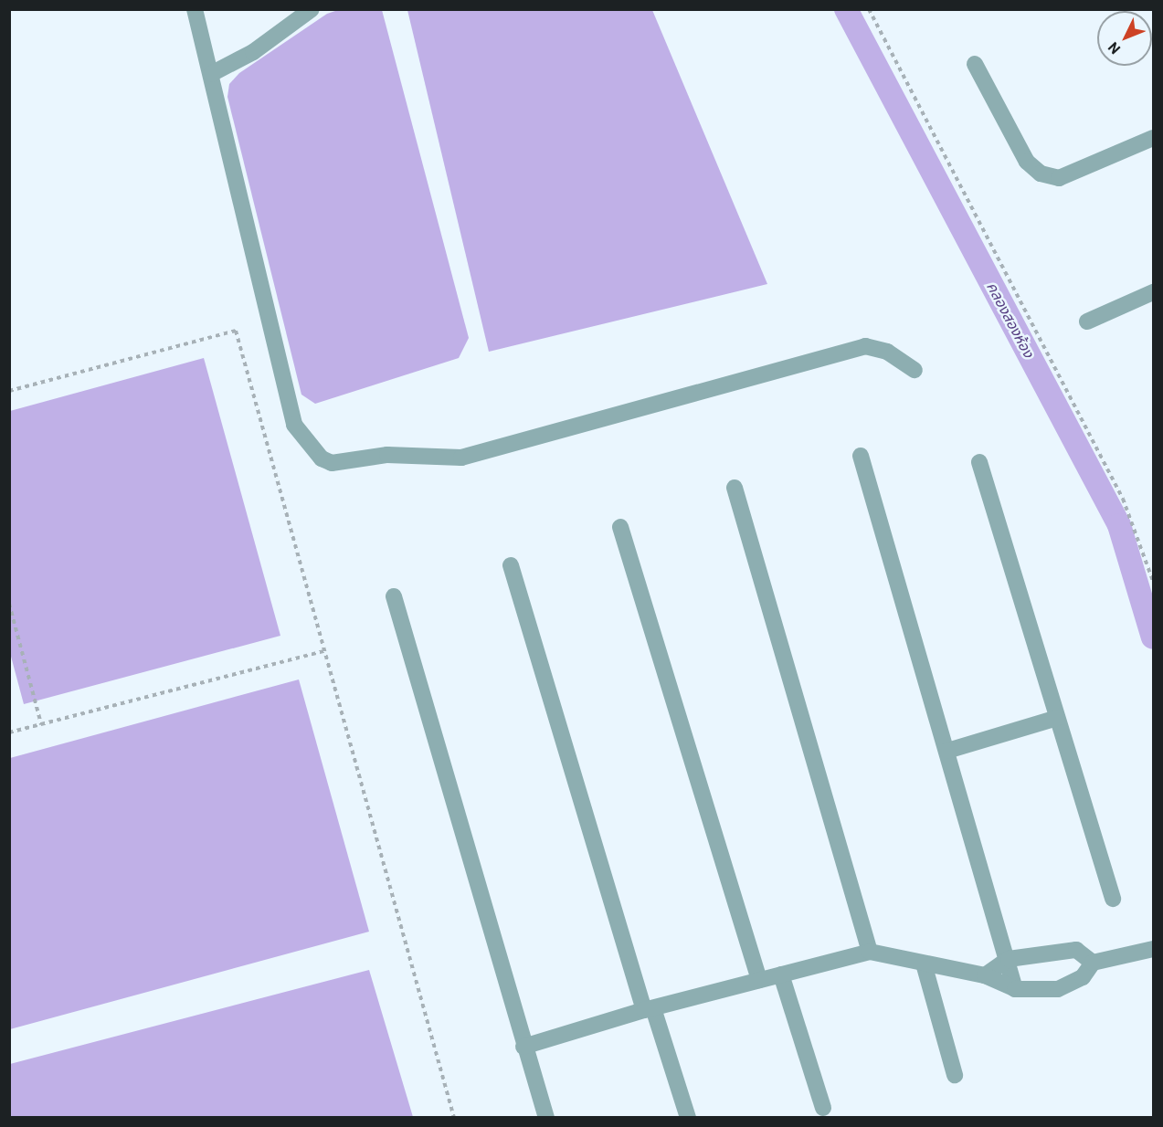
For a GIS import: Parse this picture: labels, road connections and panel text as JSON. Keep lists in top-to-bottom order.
{
  "water": ["คลองสองห้อง"],
  "north": "bottom left"
}
